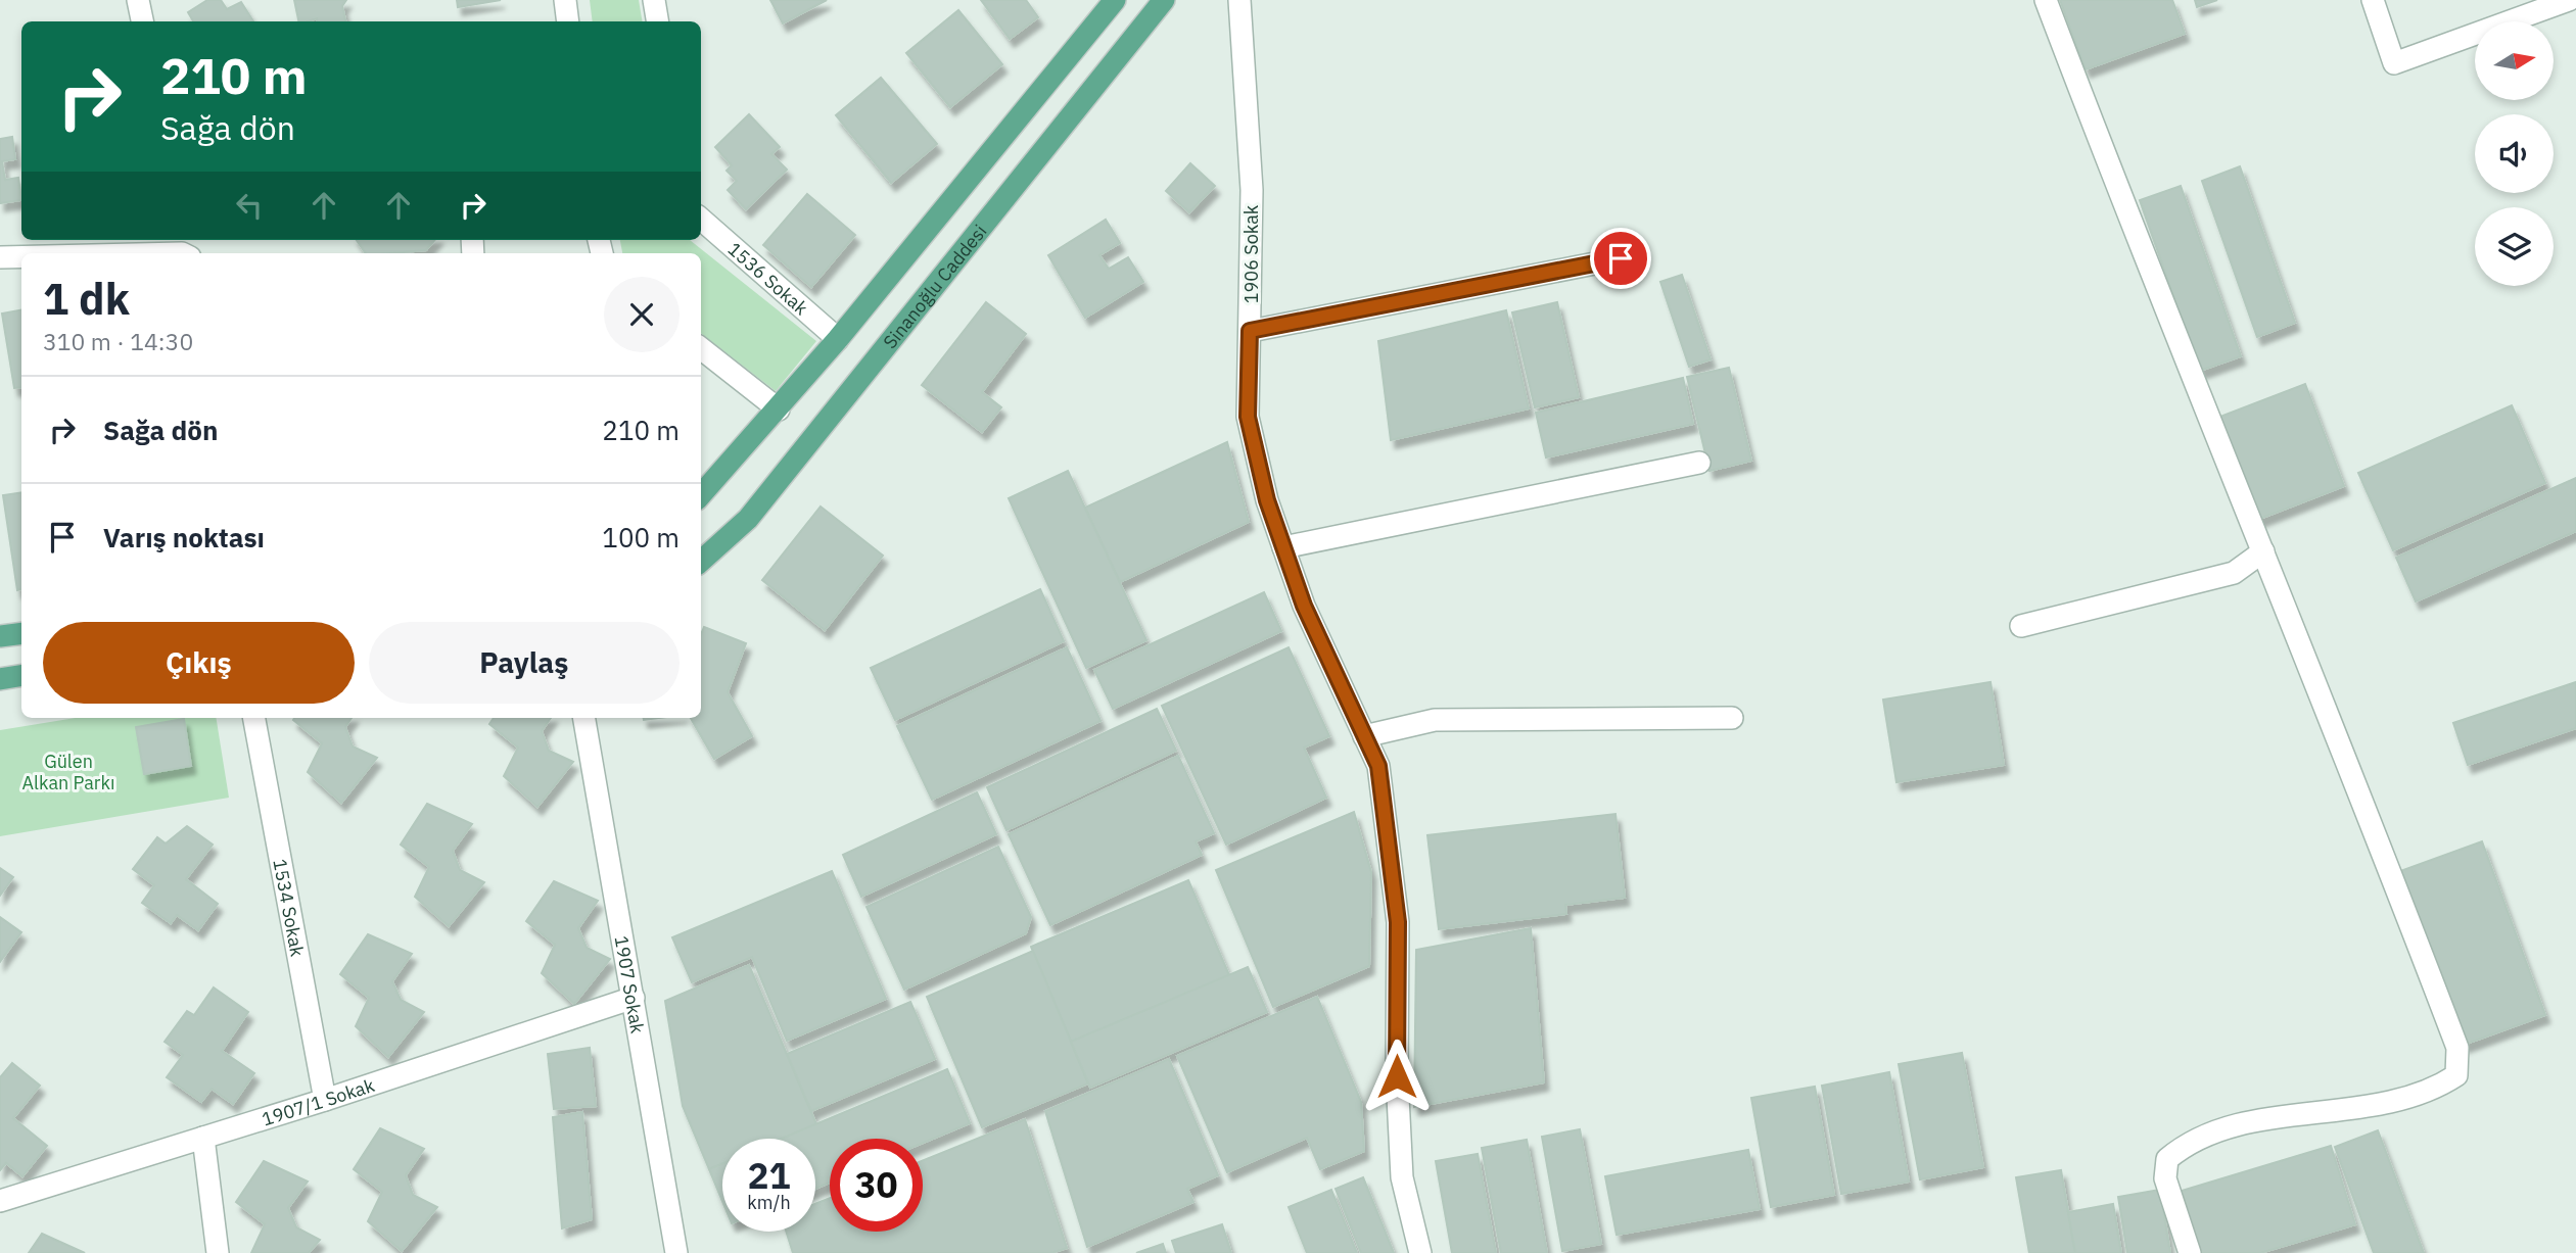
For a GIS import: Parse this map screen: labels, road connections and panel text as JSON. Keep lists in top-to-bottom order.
{
  "streets": {
    "main road": ["Si̇nanoğlu Caddesi"],
    "street": [
      "1906 Sokak",
      "1536 Sokak",
      "1534 Sokak",
      "1907 Sokak",
      "1907/1 Sokak"
    ]
  },
  "crossings": [
    ["1534 Sokak", "1907/1 Sokak"],
    ["1907 Sokak", "1907/1 Sokak"]
  ],
  "parks": ["Gülen Alkan Parkı"],
  "north": "right",
  "page": {
    "turn": ["210 m", "Sağa dön"],
    "heading": ["1 dk", "310 m · 14:30"],
    "list": [
      {
        "name": "Sağa dön",
        "value": "210 m"
      },
      {
        "name": "Varış noktası",
        "value": "100 m"
      }
    ],
    "buttons": ["Çıkış", "Paylaş"],
    "speed": "21 km/h",
    "limit": "30"
  }
}
